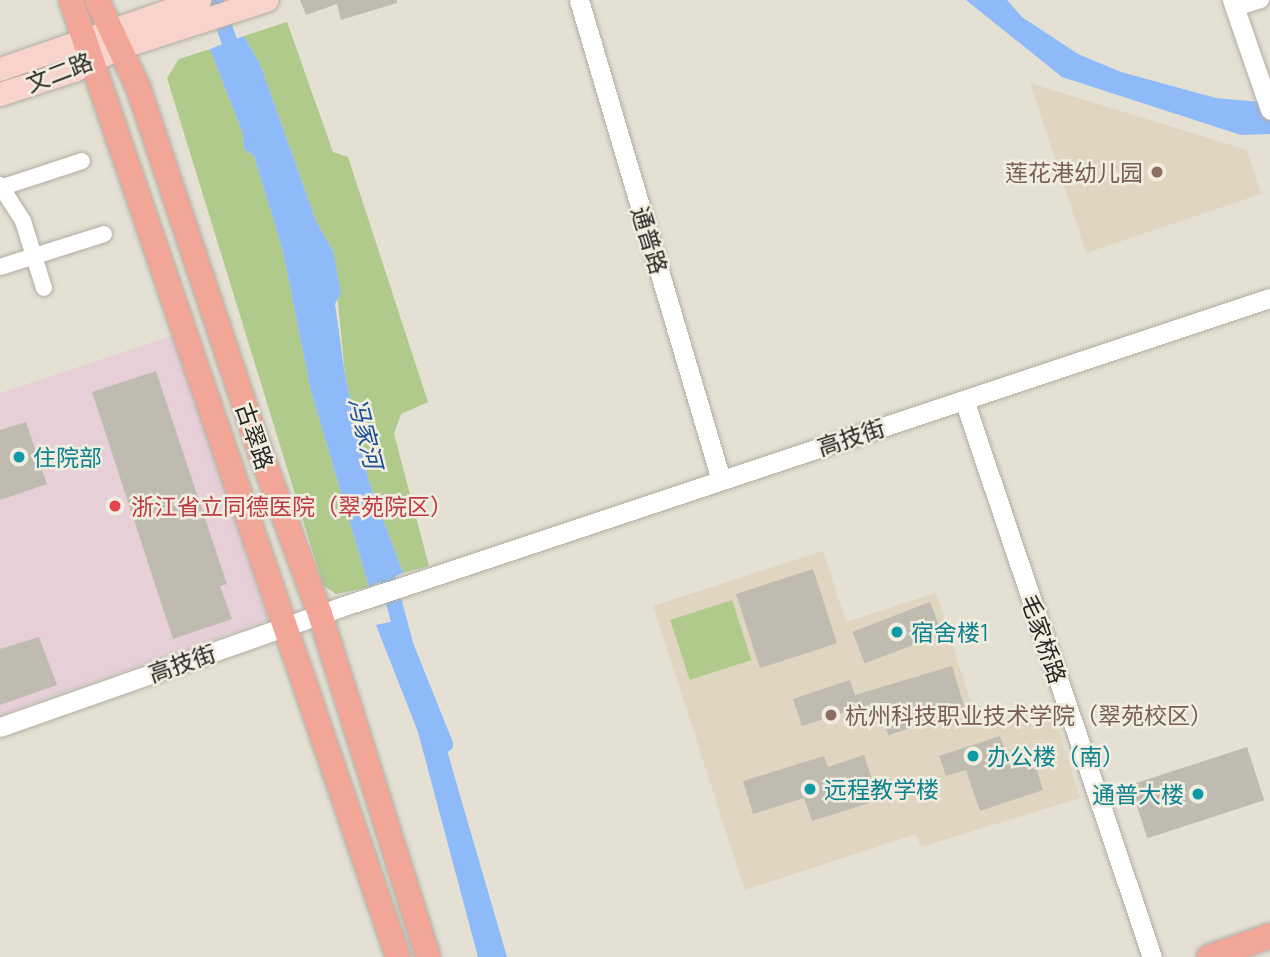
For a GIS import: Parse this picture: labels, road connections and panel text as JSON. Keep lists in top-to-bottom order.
{
  "streets": {
    "main road": ["文二路", "古翠路"],
    "street": ["通普路", "高技街", "毛家桥路"]
  },
  "crossings": [
    ["文二路", "古翠路"],
    ["通普路", "高技街"],
    ["古翠路", "高技街"],
    ["高技街", "毛家桥路"]
  ],
  "water": ["冯家河"],
  "places": [
    "莲花港幼儿园",
    "住院部",
    "浙江省立同德医院（翠苑院区）",
    "宿舍楼1",
    "杭州科技职业技术学院（翠苑校区）",
    "办公楼（南）",
    "远程教学楼",
    "通普大楼"
  ]
}
